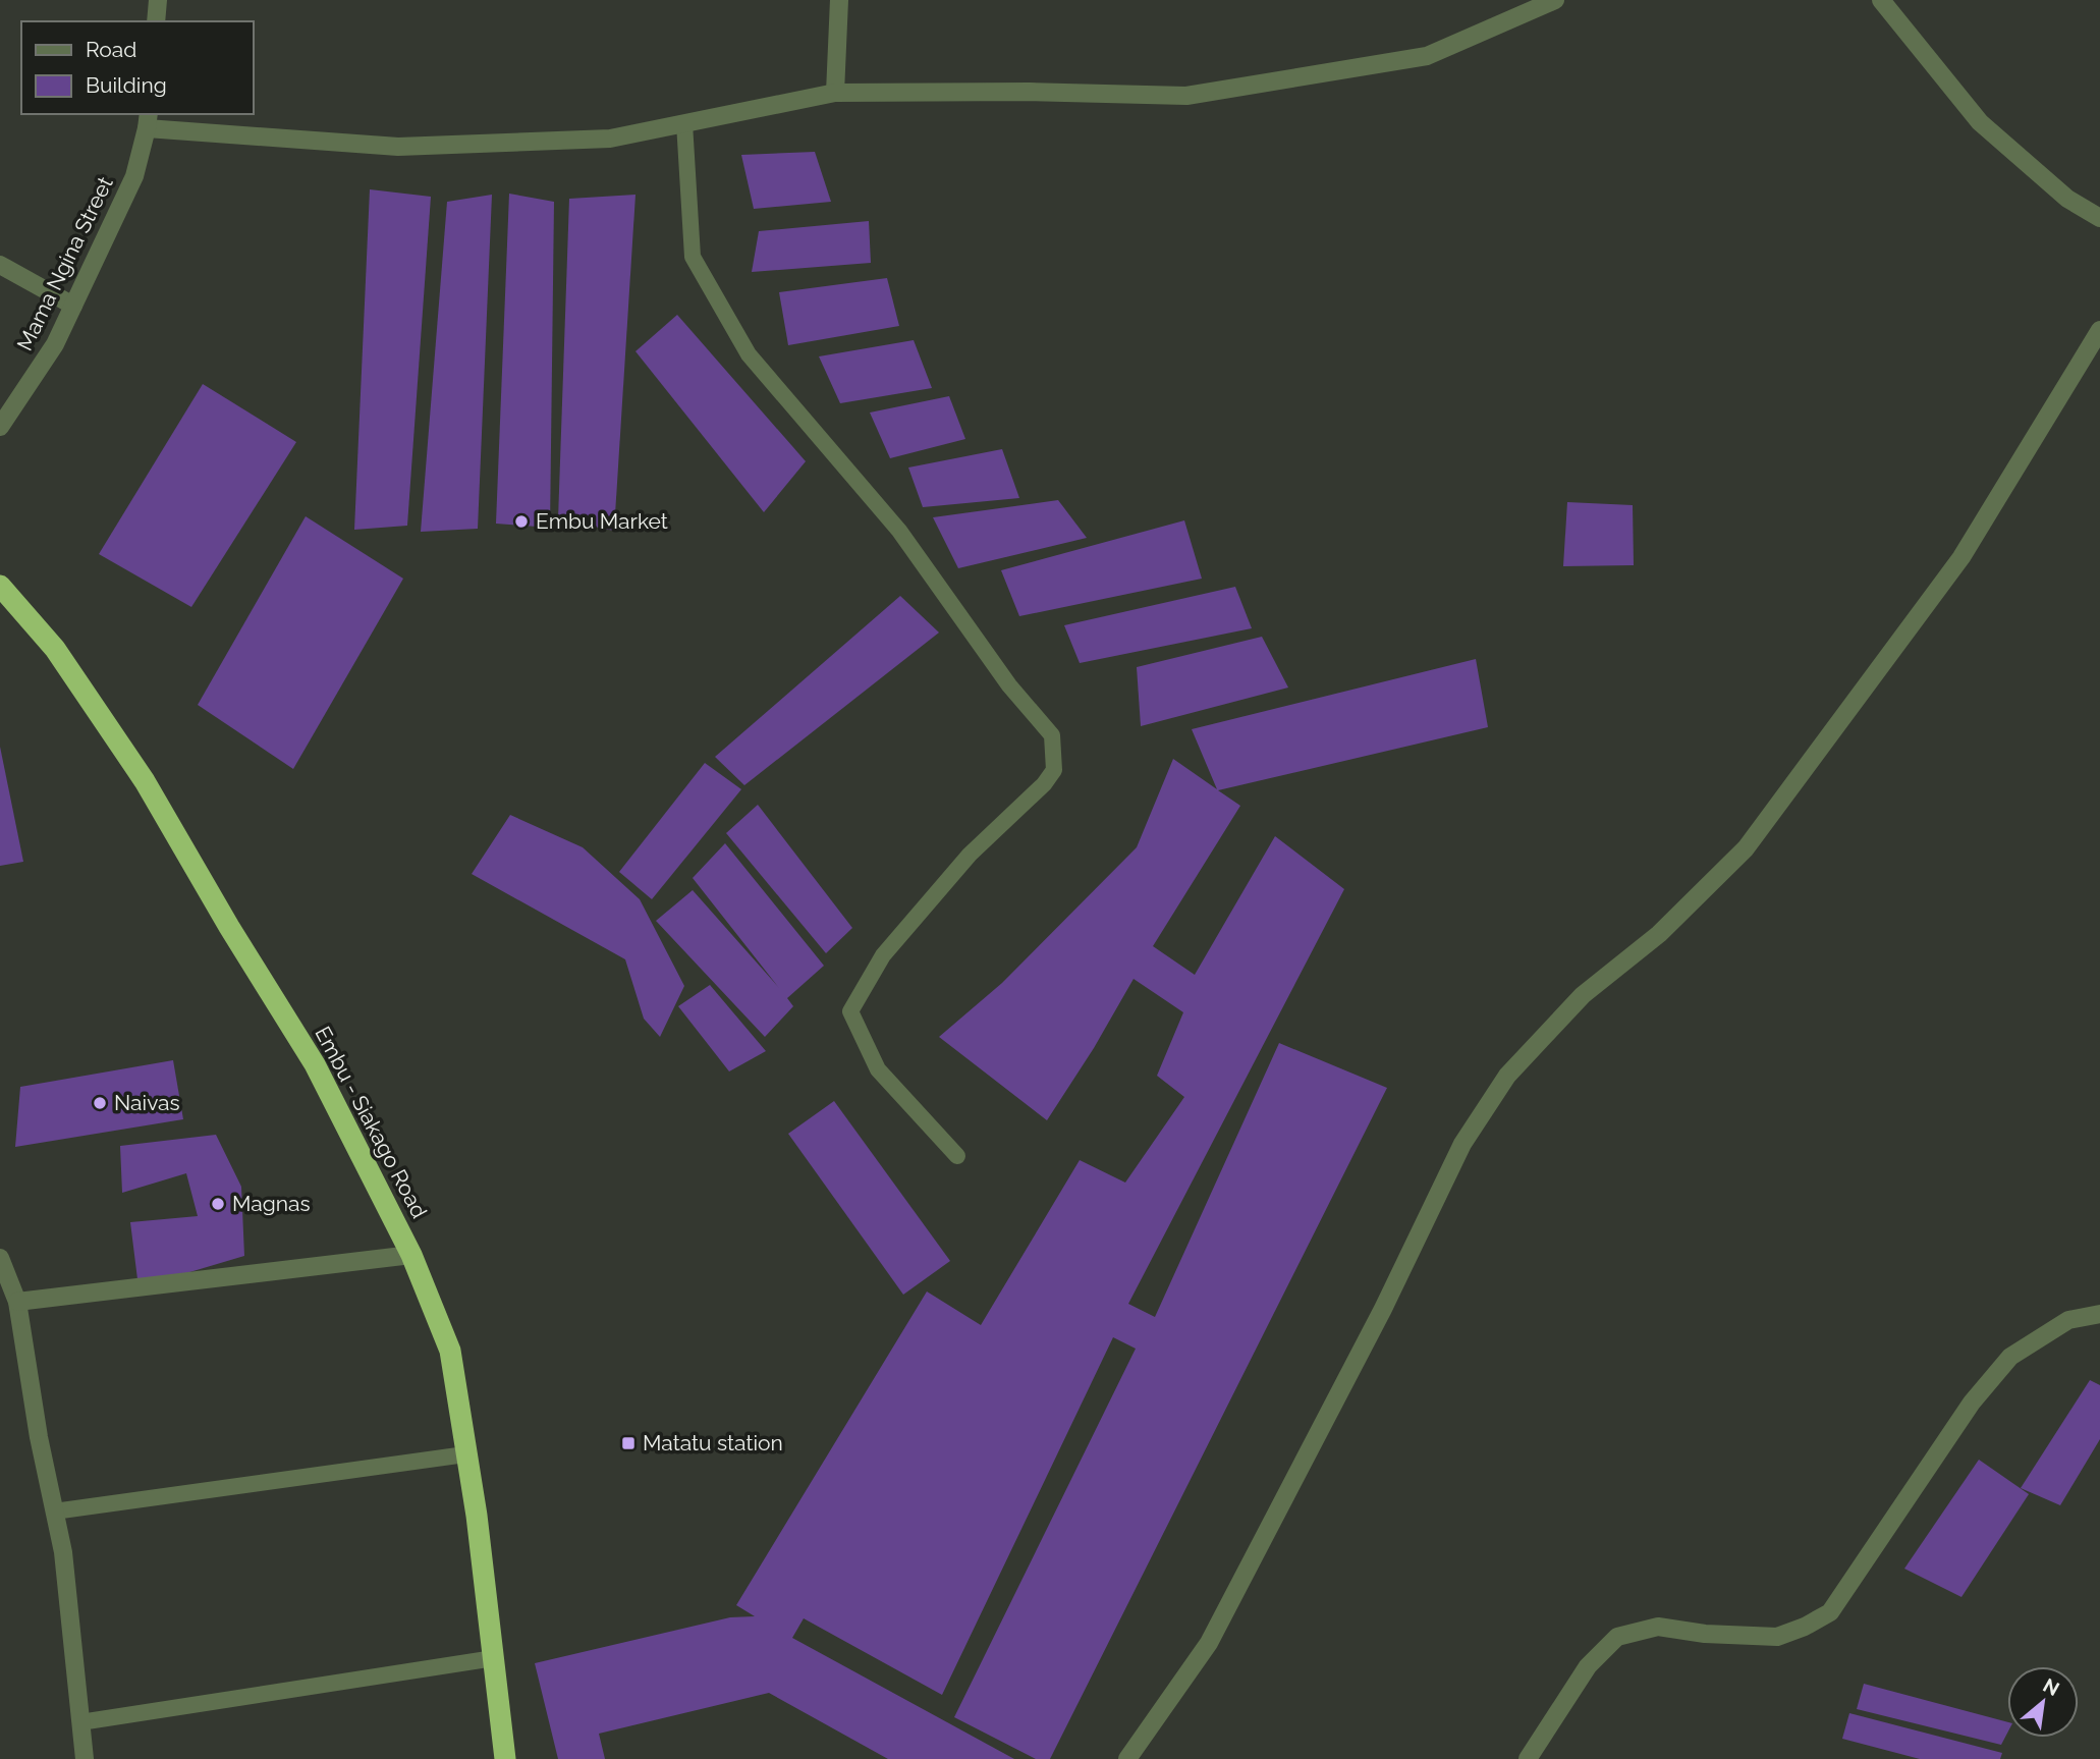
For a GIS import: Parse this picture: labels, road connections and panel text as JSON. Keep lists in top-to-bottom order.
{
  "streets": {
    "highway": ["Embu - Siakago Road"],
    "street": ["Mama Ngina Street"]
  },
  "places": {
    "other": ["Embu Market", "Naivas", "Magnas"],
    "transit": ["Matatu station"]
  },
  "legend": ["Road", "Building"],
  "north": "top right"
}
